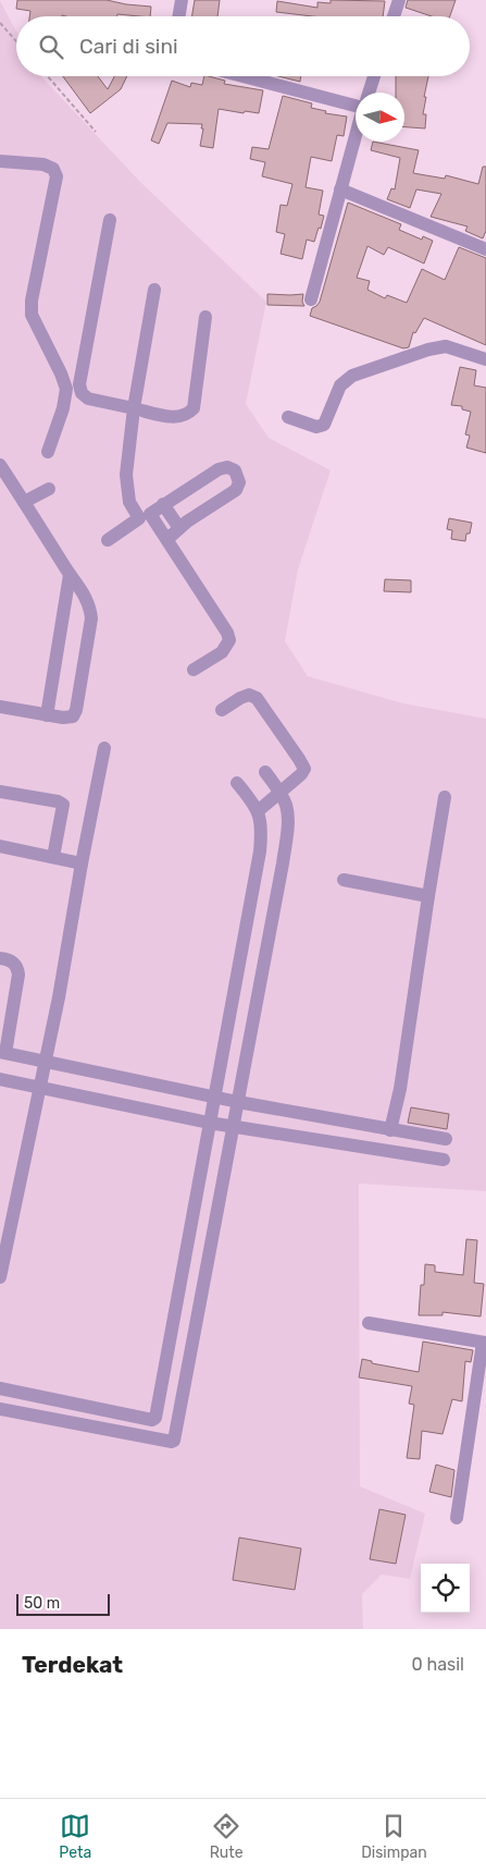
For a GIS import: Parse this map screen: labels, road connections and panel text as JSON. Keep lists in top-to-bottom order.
{
  "scale_bar": "50 m",
  "north": "right",
  "page": {
    "search": "Cari di sini",
    "scale": "50 m",
    "heading": ["Terdekat", "0 hasil"],
    "nav": ["Peta", "Rute", "Disimpan"]
  }
}
